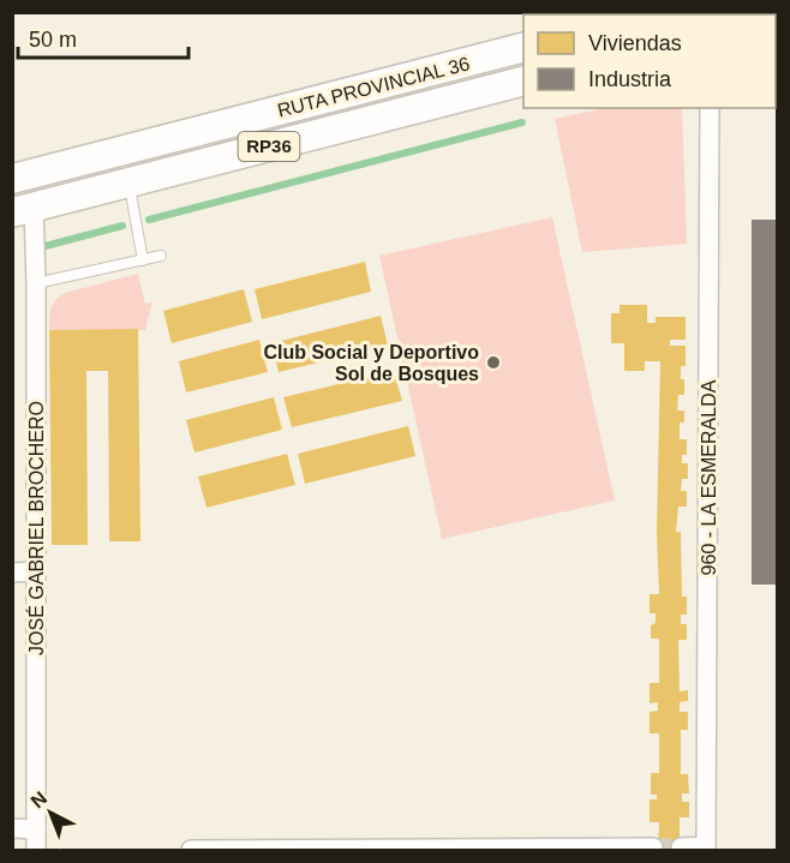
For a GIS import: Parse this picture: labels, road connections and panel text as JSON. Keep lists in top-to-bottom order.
{
  "streets": {
    "main road": ["RUTA PROVINCIAL 36", "RP36"],
    "street": ["960 - LA ESMERALDA", "JOSÉ GABRIEL BROCHERO"]
  },
  "crossings": [
    ["RUTA PROVINCIAL 36", "JOSÉ GABRIEL BROCHERO"]
  ],
  "places": ["Club Social y Deportivo Sol de Bosques"],
  "legend": ["Viviendas", "Industria"],
  "scale_bar": "50 m",
  "north": "top left"
}
